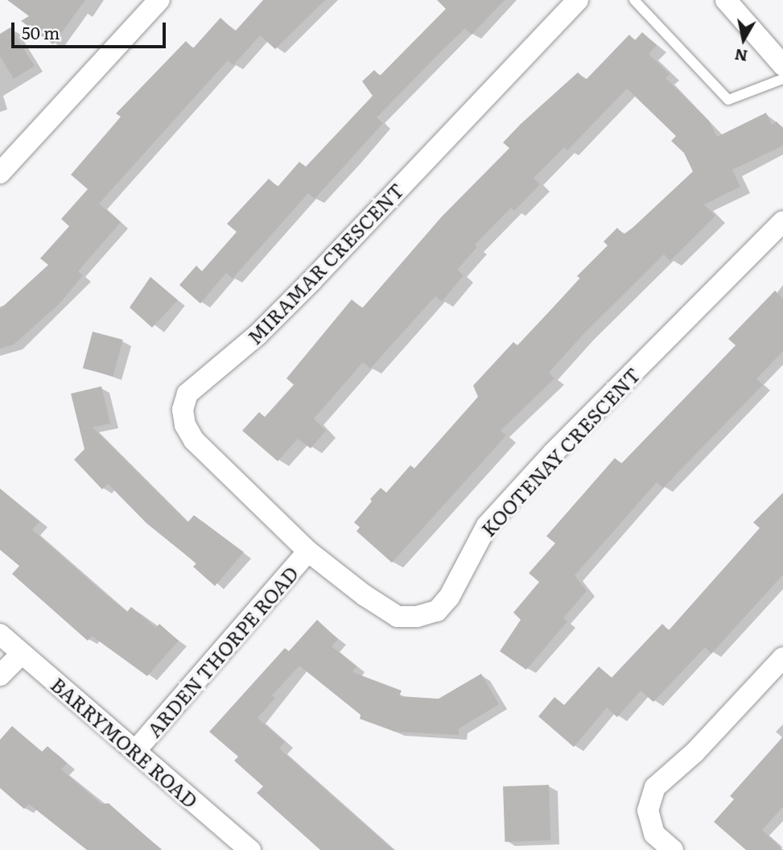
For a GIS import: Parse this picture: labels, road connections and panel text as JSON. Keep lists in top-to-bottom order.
{
  "streets": {
    "street": [
      "MIRAMAR CRESCENT",
      "KOOTENAY CRESCENT",
      "ARDEN THORPE ROAD",
      "BARRYMORE ROAD"
    ]
  },
  "crossings": [
    ["MIRAMAR CRESCENT", "KOOTENAY CRESCENT"],
    ["MIRAMAR CRESCENT", "ARDEN THORPE ROAD"],
    ["KOOTENAY CRESCENT", "ARDEN THORPE ROAD"],
    ["ARDEN THORPE ROAD", "BARRYMORE ROAD"]
  ],
  "scale_bar": "50 m",
  "north": "bottom"
}
